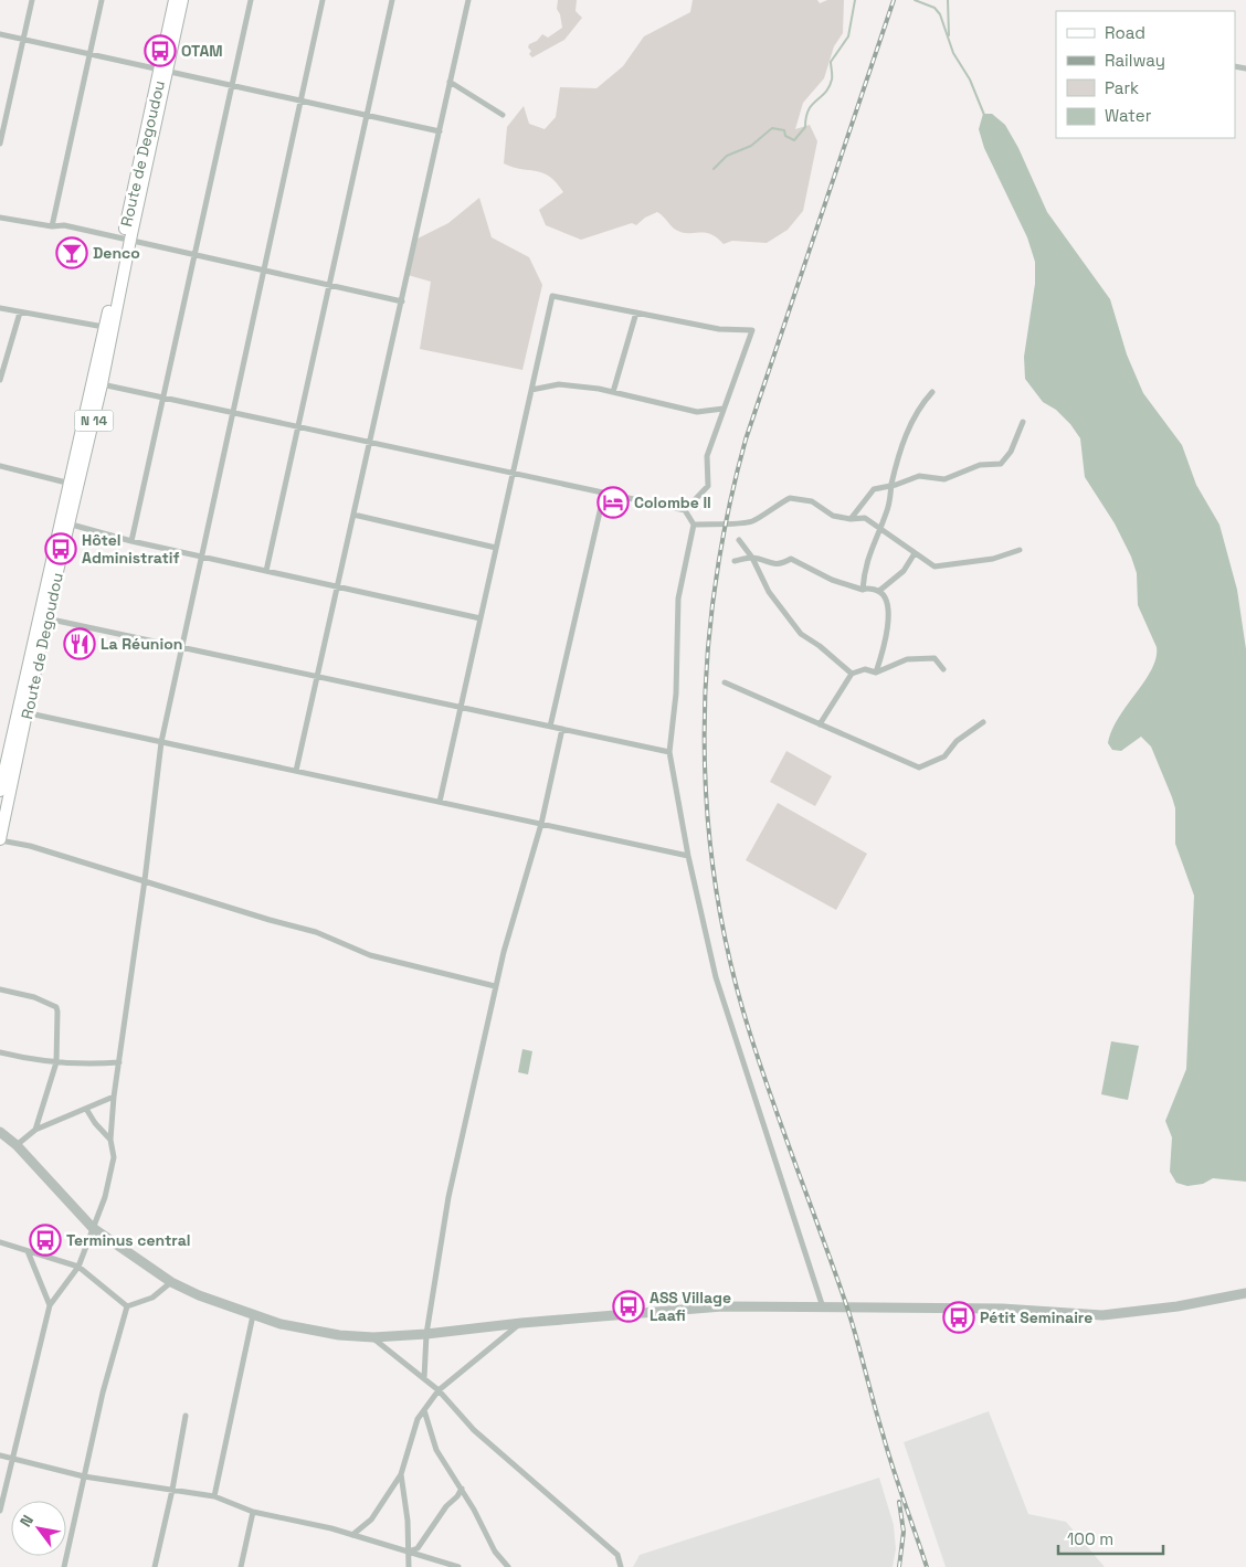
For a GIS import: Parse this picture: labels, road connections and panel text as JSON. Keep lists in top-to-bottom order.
{
  "streets": {
    "main road": ["Route de Degoudou", "N 14"]
  },
  "places": {
    "bus stop": [
      "OTAM",
      "Hôtel Administratif",
      "Terminus central",
      "ASS Village Laafi",
      "Pétit Seminaire"
    ],
    "bar": ["Denco"],
    "hotel": ["Colombe II"],
    "restaurant": ["La Réunion"]
  },
  "legend": [
    "Road",
    "Railway",
    "Park",
    "Water"
  ],
  "scale_bar": "100 m",
  "north": "top left"
}
